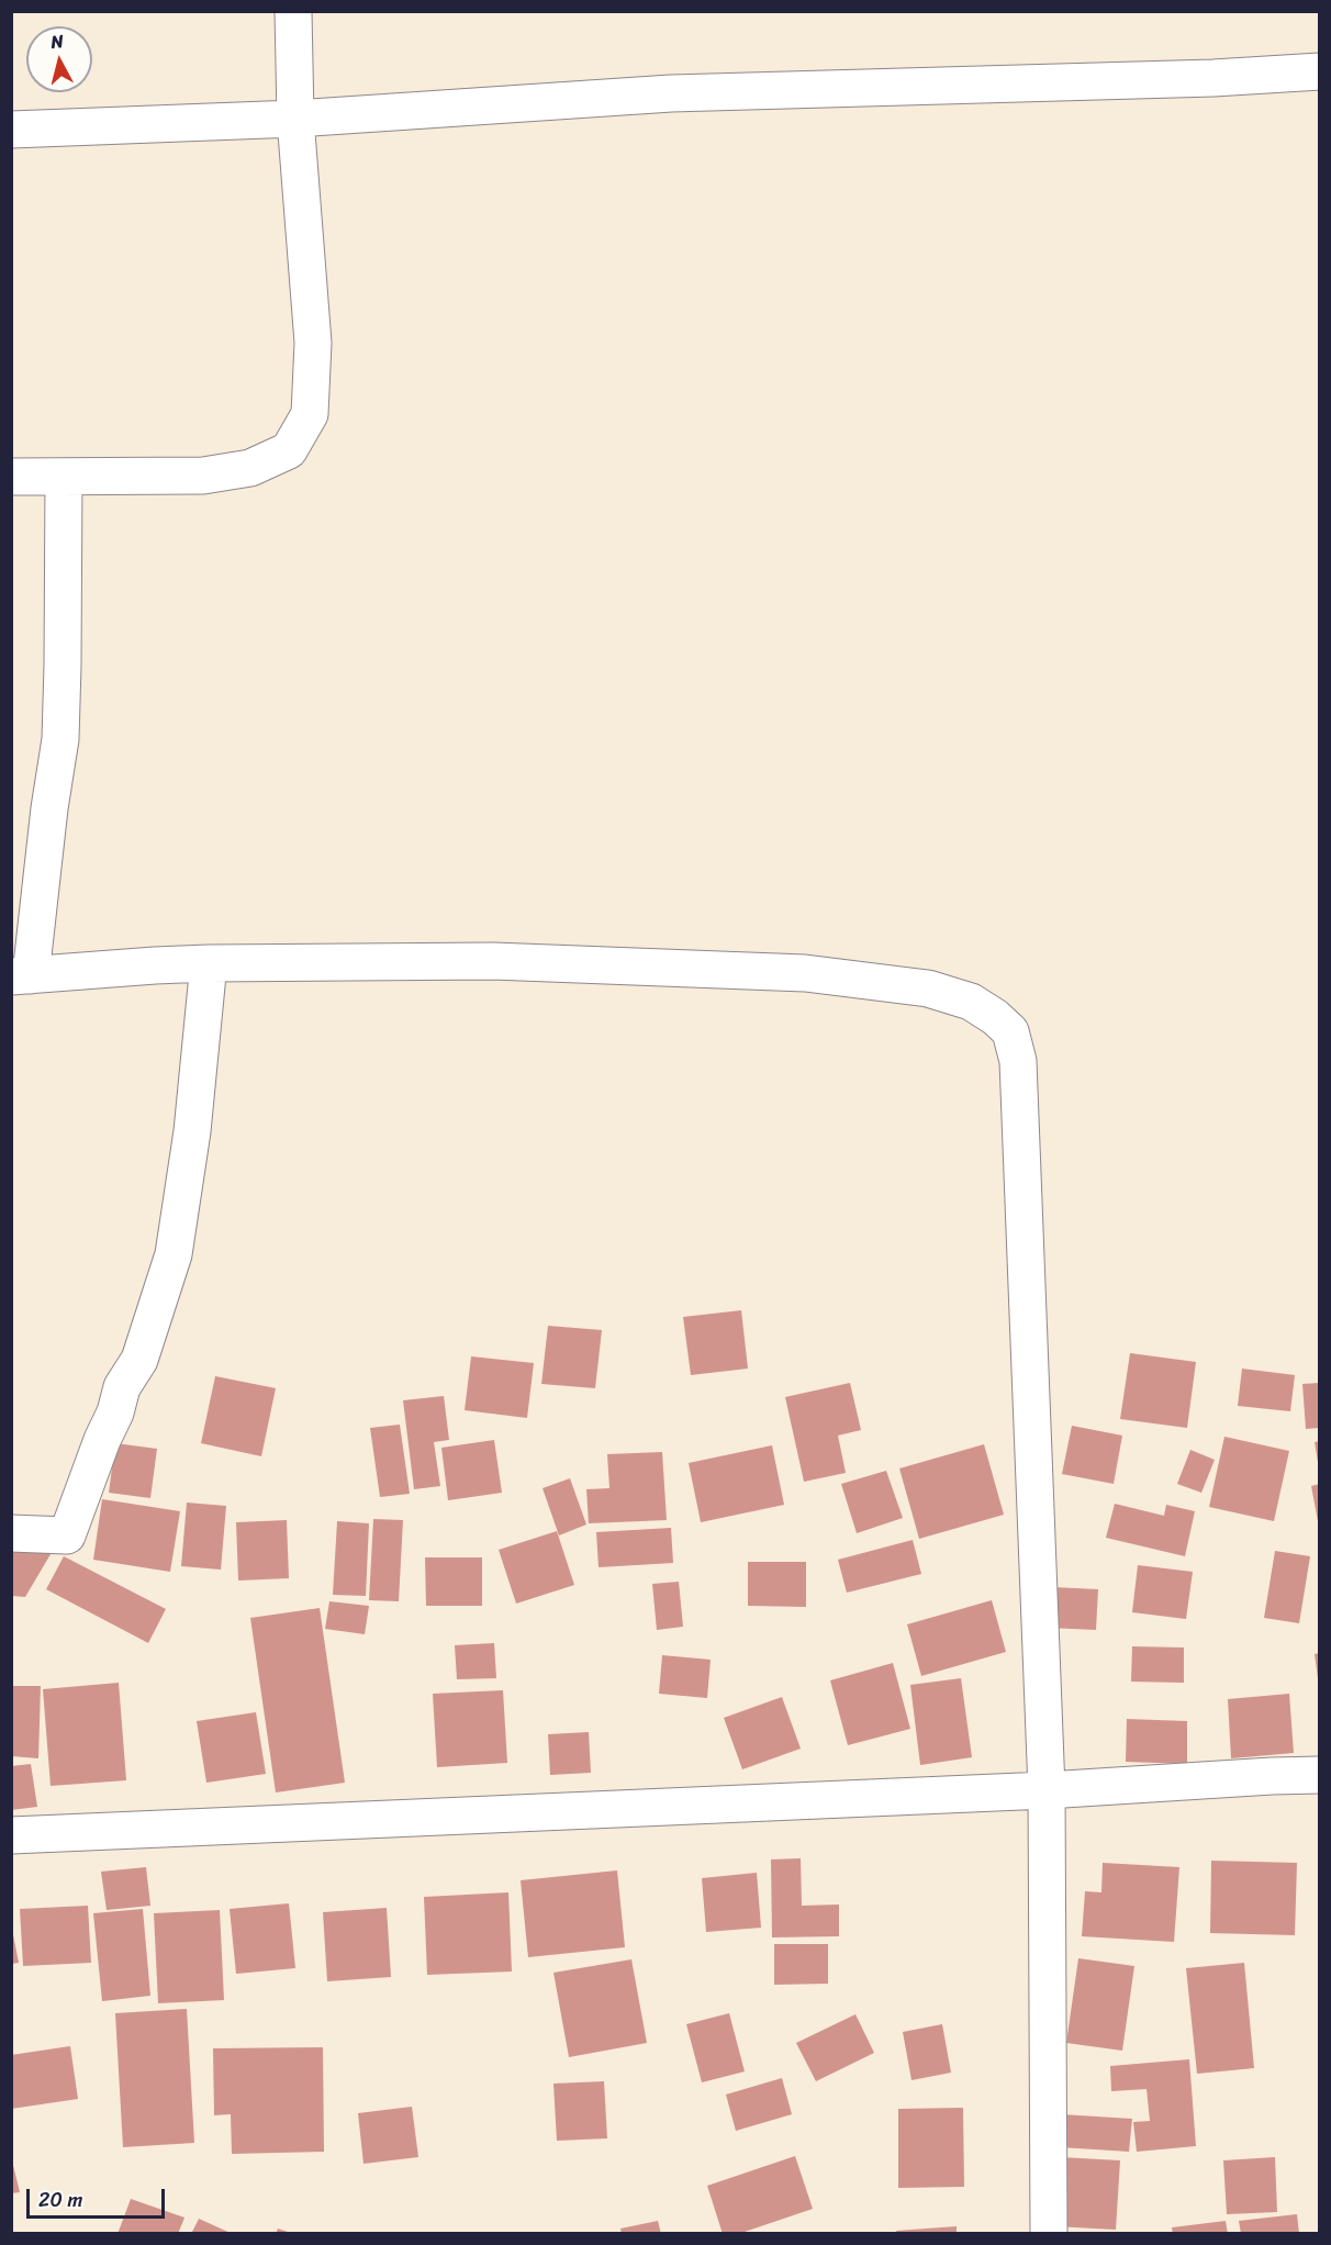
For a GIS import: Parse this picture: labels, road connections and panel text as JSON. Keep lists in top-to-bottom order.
{
  "scale_bar": "20 m",
  "north": "top"
}
